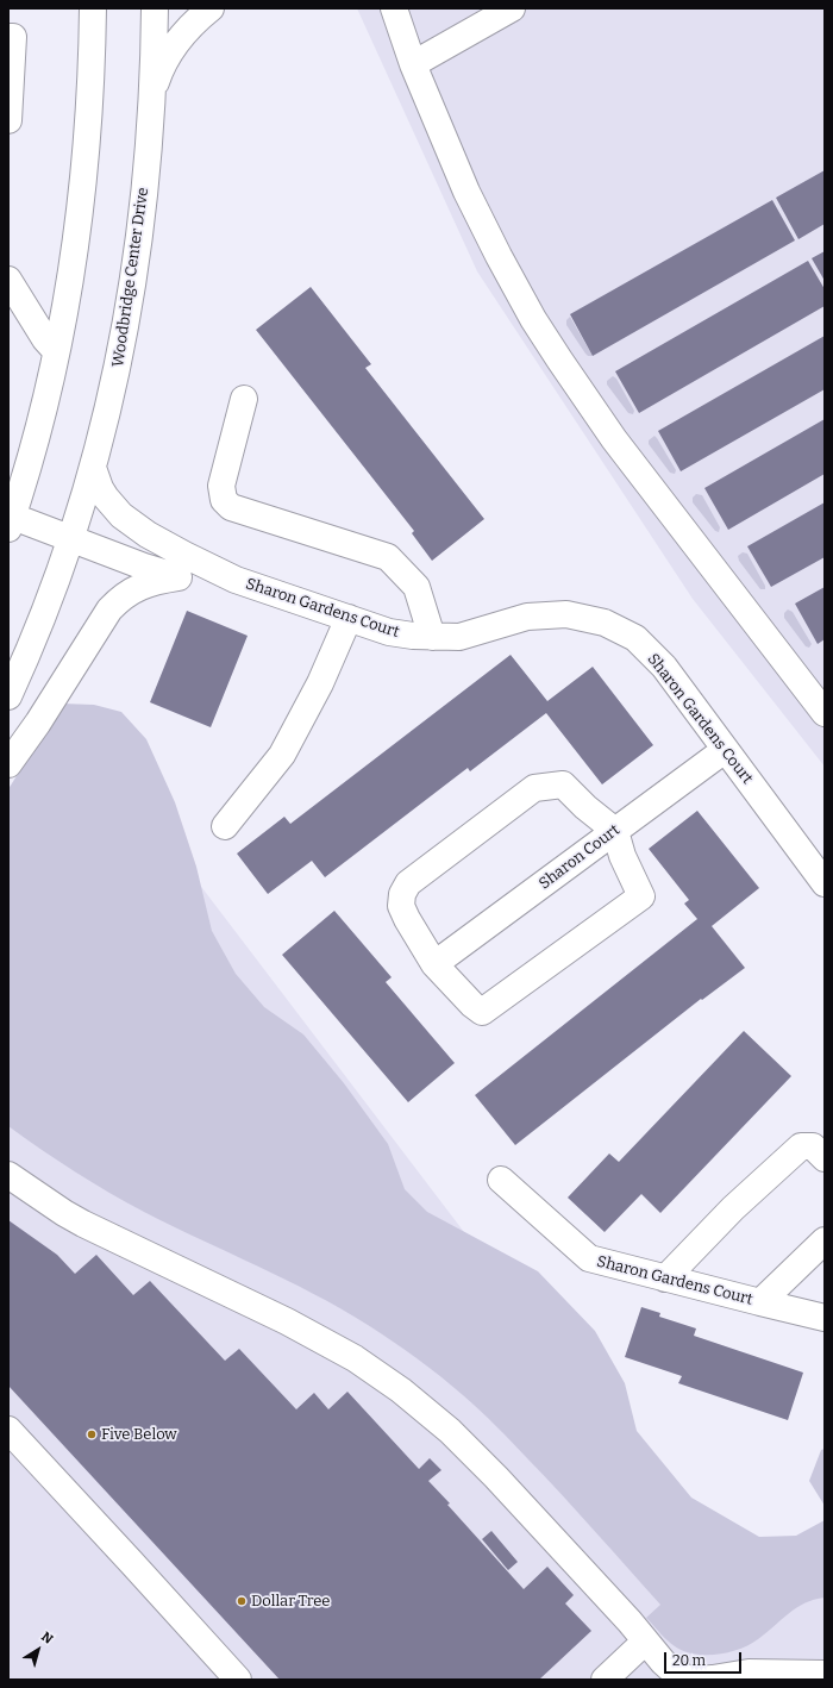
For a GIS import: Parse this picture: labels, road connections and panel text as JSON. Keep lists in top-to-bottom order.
{
  "streets": {
    "street": ["Woodbridge Center Drive", "Sharon Gardens Court", "Sharon Court"]
  },
  "crossings": [
    ["Woodbridge Center Drive", "Sharon Gardens Court"],
    ["Sharon Gardens Court", "Sharon Court"]
  ],
  "places": ["Five Below", "Dollar Tree"],
  "scale_bar": "20 m",
  "north": "top right"
}
